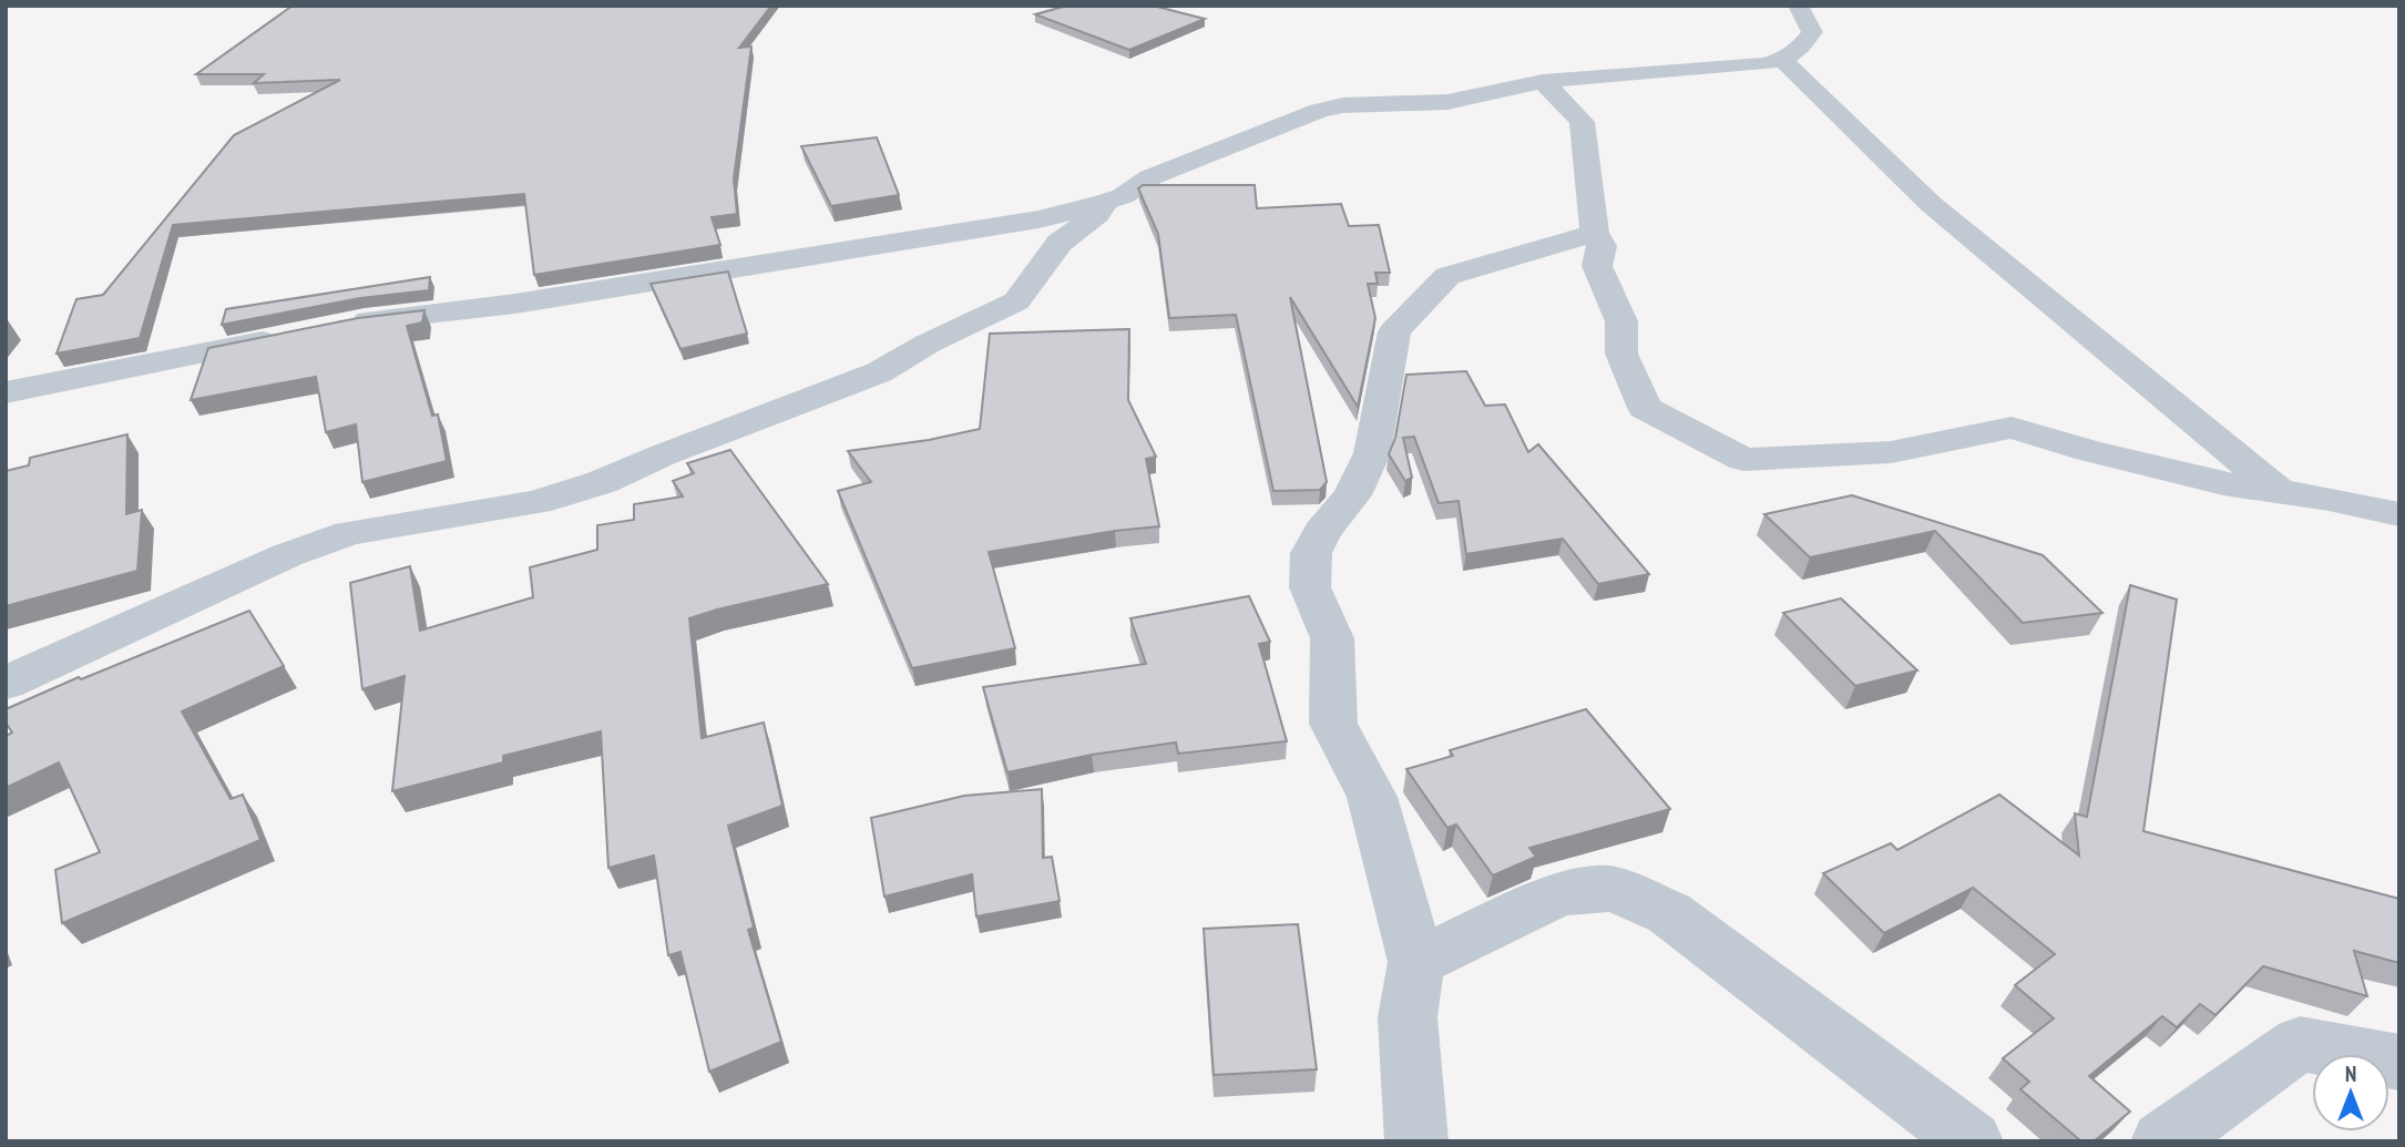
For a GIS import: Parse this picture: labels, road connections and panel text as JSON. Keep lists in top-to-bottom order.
{
  "north": "top"
}
